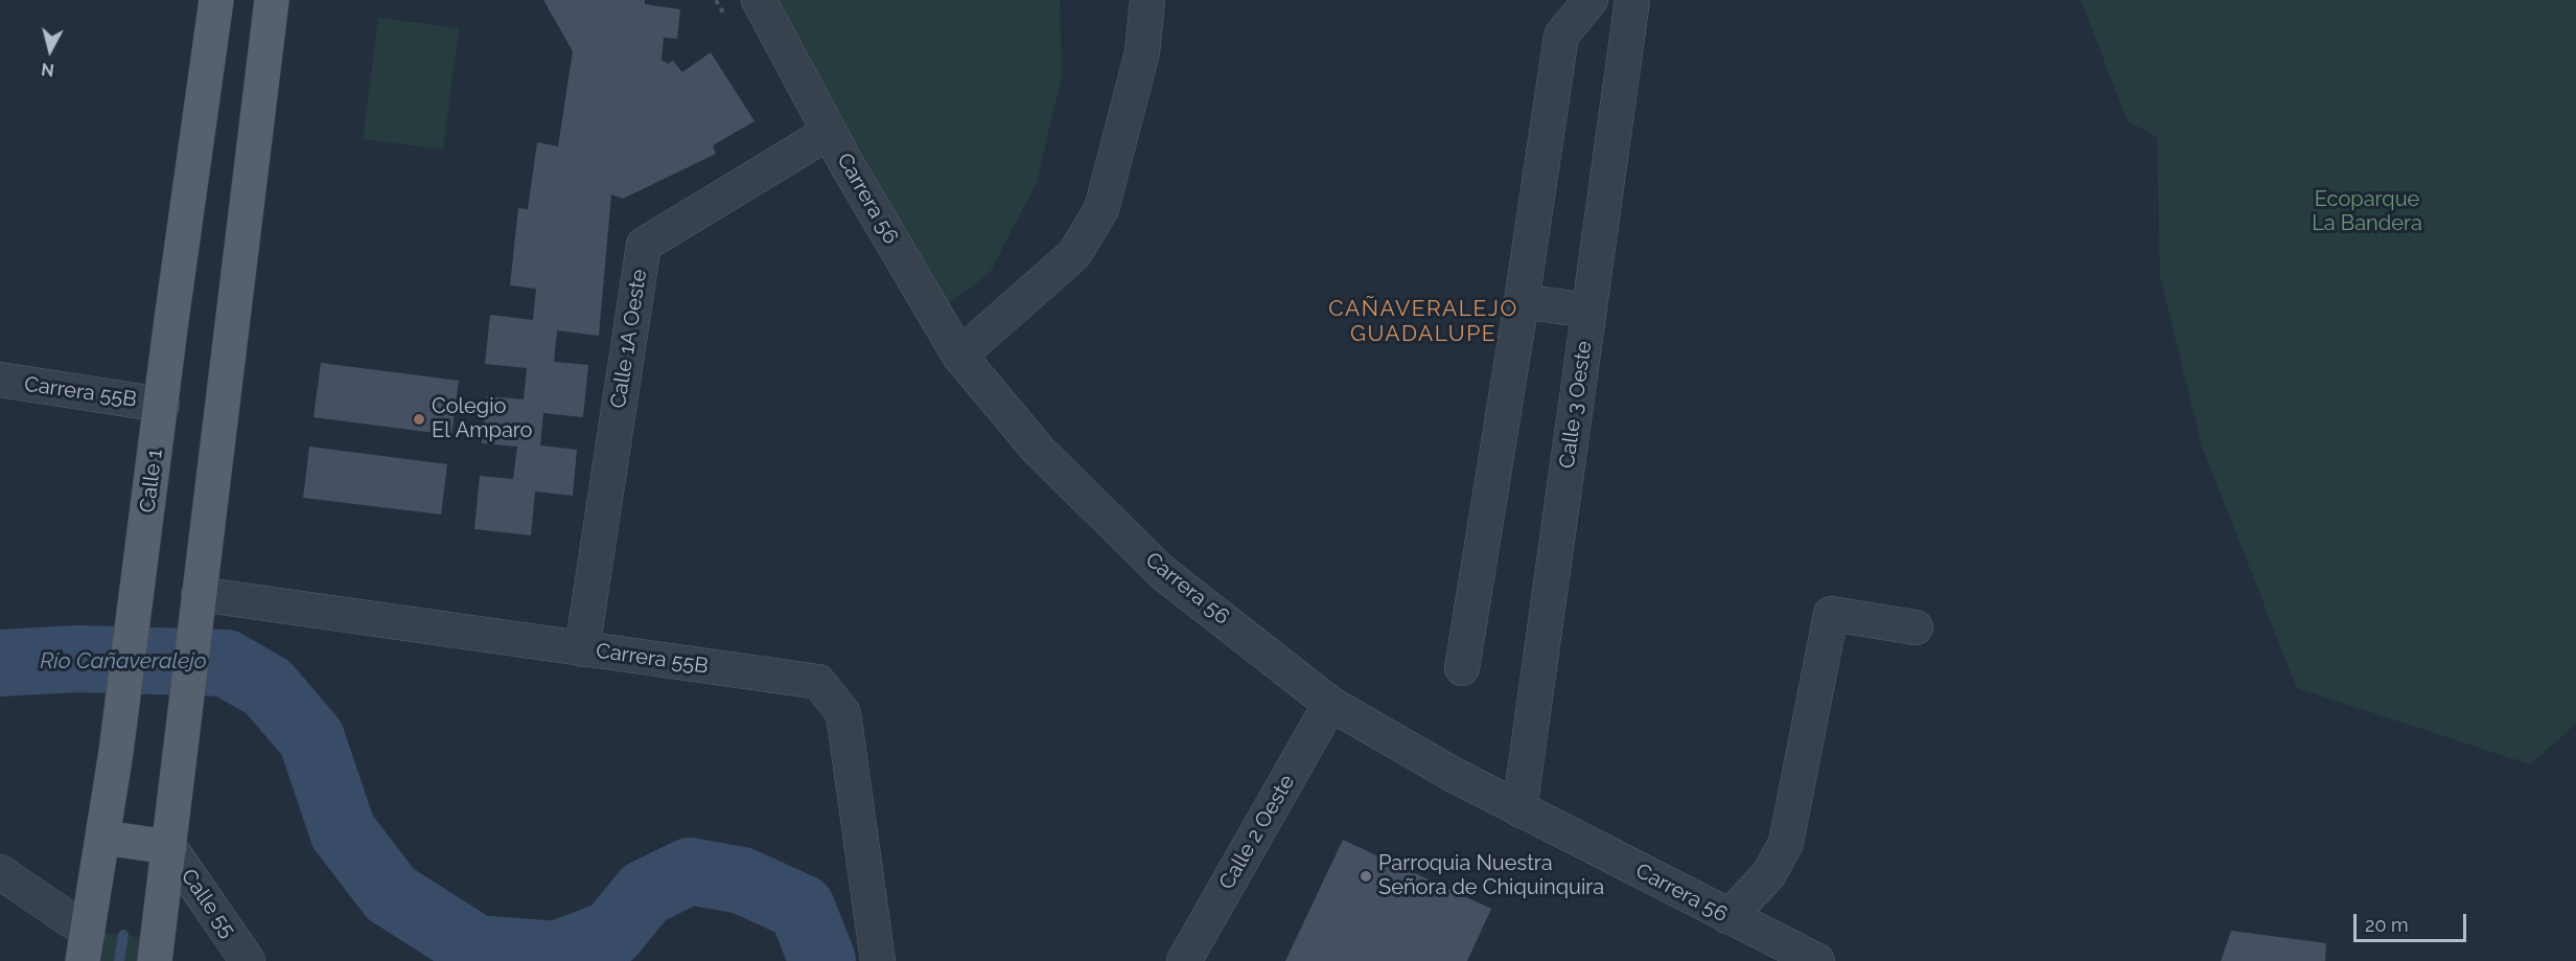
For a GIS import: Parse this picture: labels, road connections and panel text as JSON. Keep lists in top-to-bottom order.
{
  "streets": {
    "main road": ["Calle 1"],
    "street": [
      "Carrera 56",
      "Calle 1A Oeste",
      "Carrera 55B",
      "Calle 3 Oeste",
      "Calle 2 Oeste",
      "Calle 55"
    ]
  },
  "crossings": [
    ["Carrera 56", "Calle 1A Oeste"],
    ["Carrera 56", "Calle 3 Oeste"],
    ["Carrera 56", "Calle 2 Oeste"],
    ["Calle 1A Oeste", "Carrera 55B"],
    ["Carrera 55B", "Calle 1"]
  ],
  "districts": ["CAÑAVERALEJO GUADALUPE"],
  "water": ["Río Cañaveralejo"],
  "parks": ["Ecoparque La Bandera"],
  "places": ["Colegio El Amparo", "Parroquia Nuestra Señora de Chiquinquira"],
  "scale_bar": "20 m",
  "north": "bottom"
}
